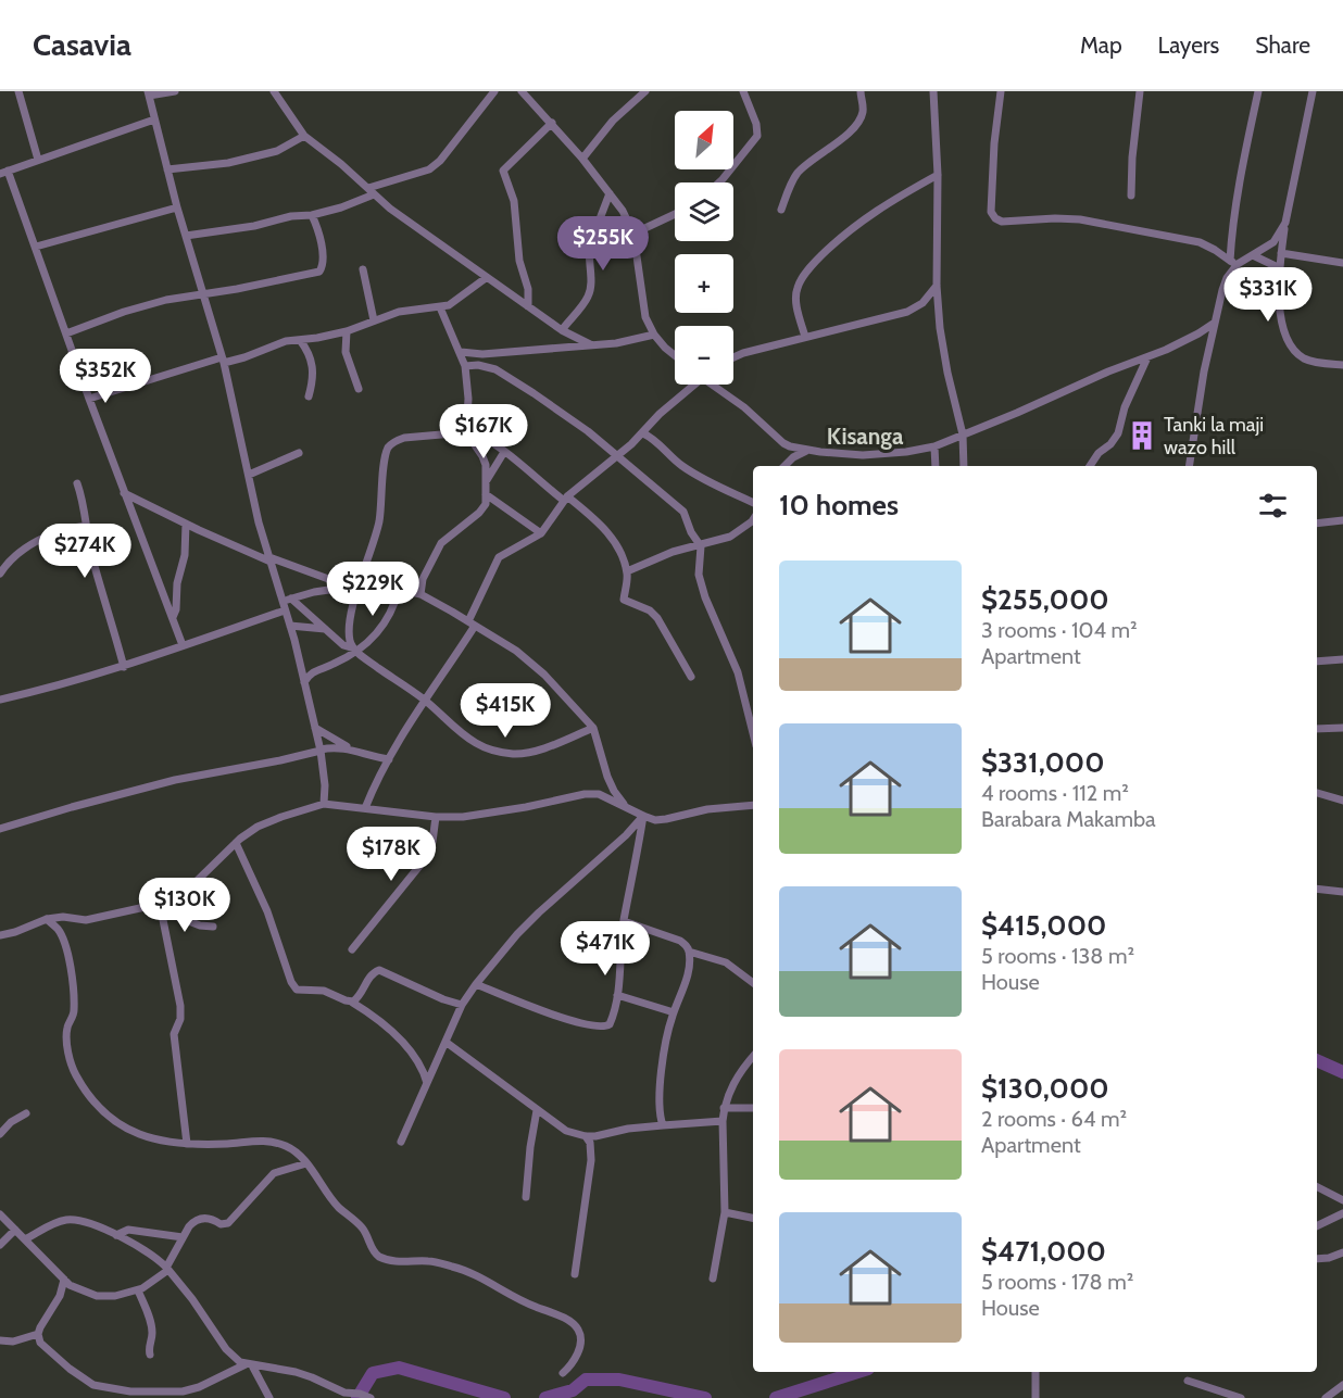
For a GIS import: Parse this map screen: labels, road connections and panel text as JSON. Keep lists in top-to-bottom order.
{
  "districts": ["Kisanga"],
  "places": {
    "building": ["Tanki la maji wazo hill"]
  },
  "north": "top right",
  "page": {
    "header": "Casavia",
    "nav": ["Map", "Layers", "Share"],
    "map_buttons": ["+", "−"],
    "price": [
      "$255K",
      "$331K",
      "$352K",
      "$167K",
      "$274K",
      "$229K",
      "$415K",
      "$178K",
      "$130K",
      "$471K"
    ],
    "heading": "10 homes",
    "list": [
      {
        "name": "$255,000",
        "note": "3 rooms · 104 m² · Apartment"
      },
      {
        "name": "$331,000",
        "note": "4 rooms · 112 m² · Barabara Makamba"
      },
      {
        "name": "$415,000",
        "note": "5 rooms · 138 m² · House"
      },
      {
        "name": "$130,000",
        "note": "2 rooms · 64 m² · Apartment"
      },
      {
        "name": "$471,000",
        "note": "5 rooms · 178 m² · House"
      }
    ]
  }
}
